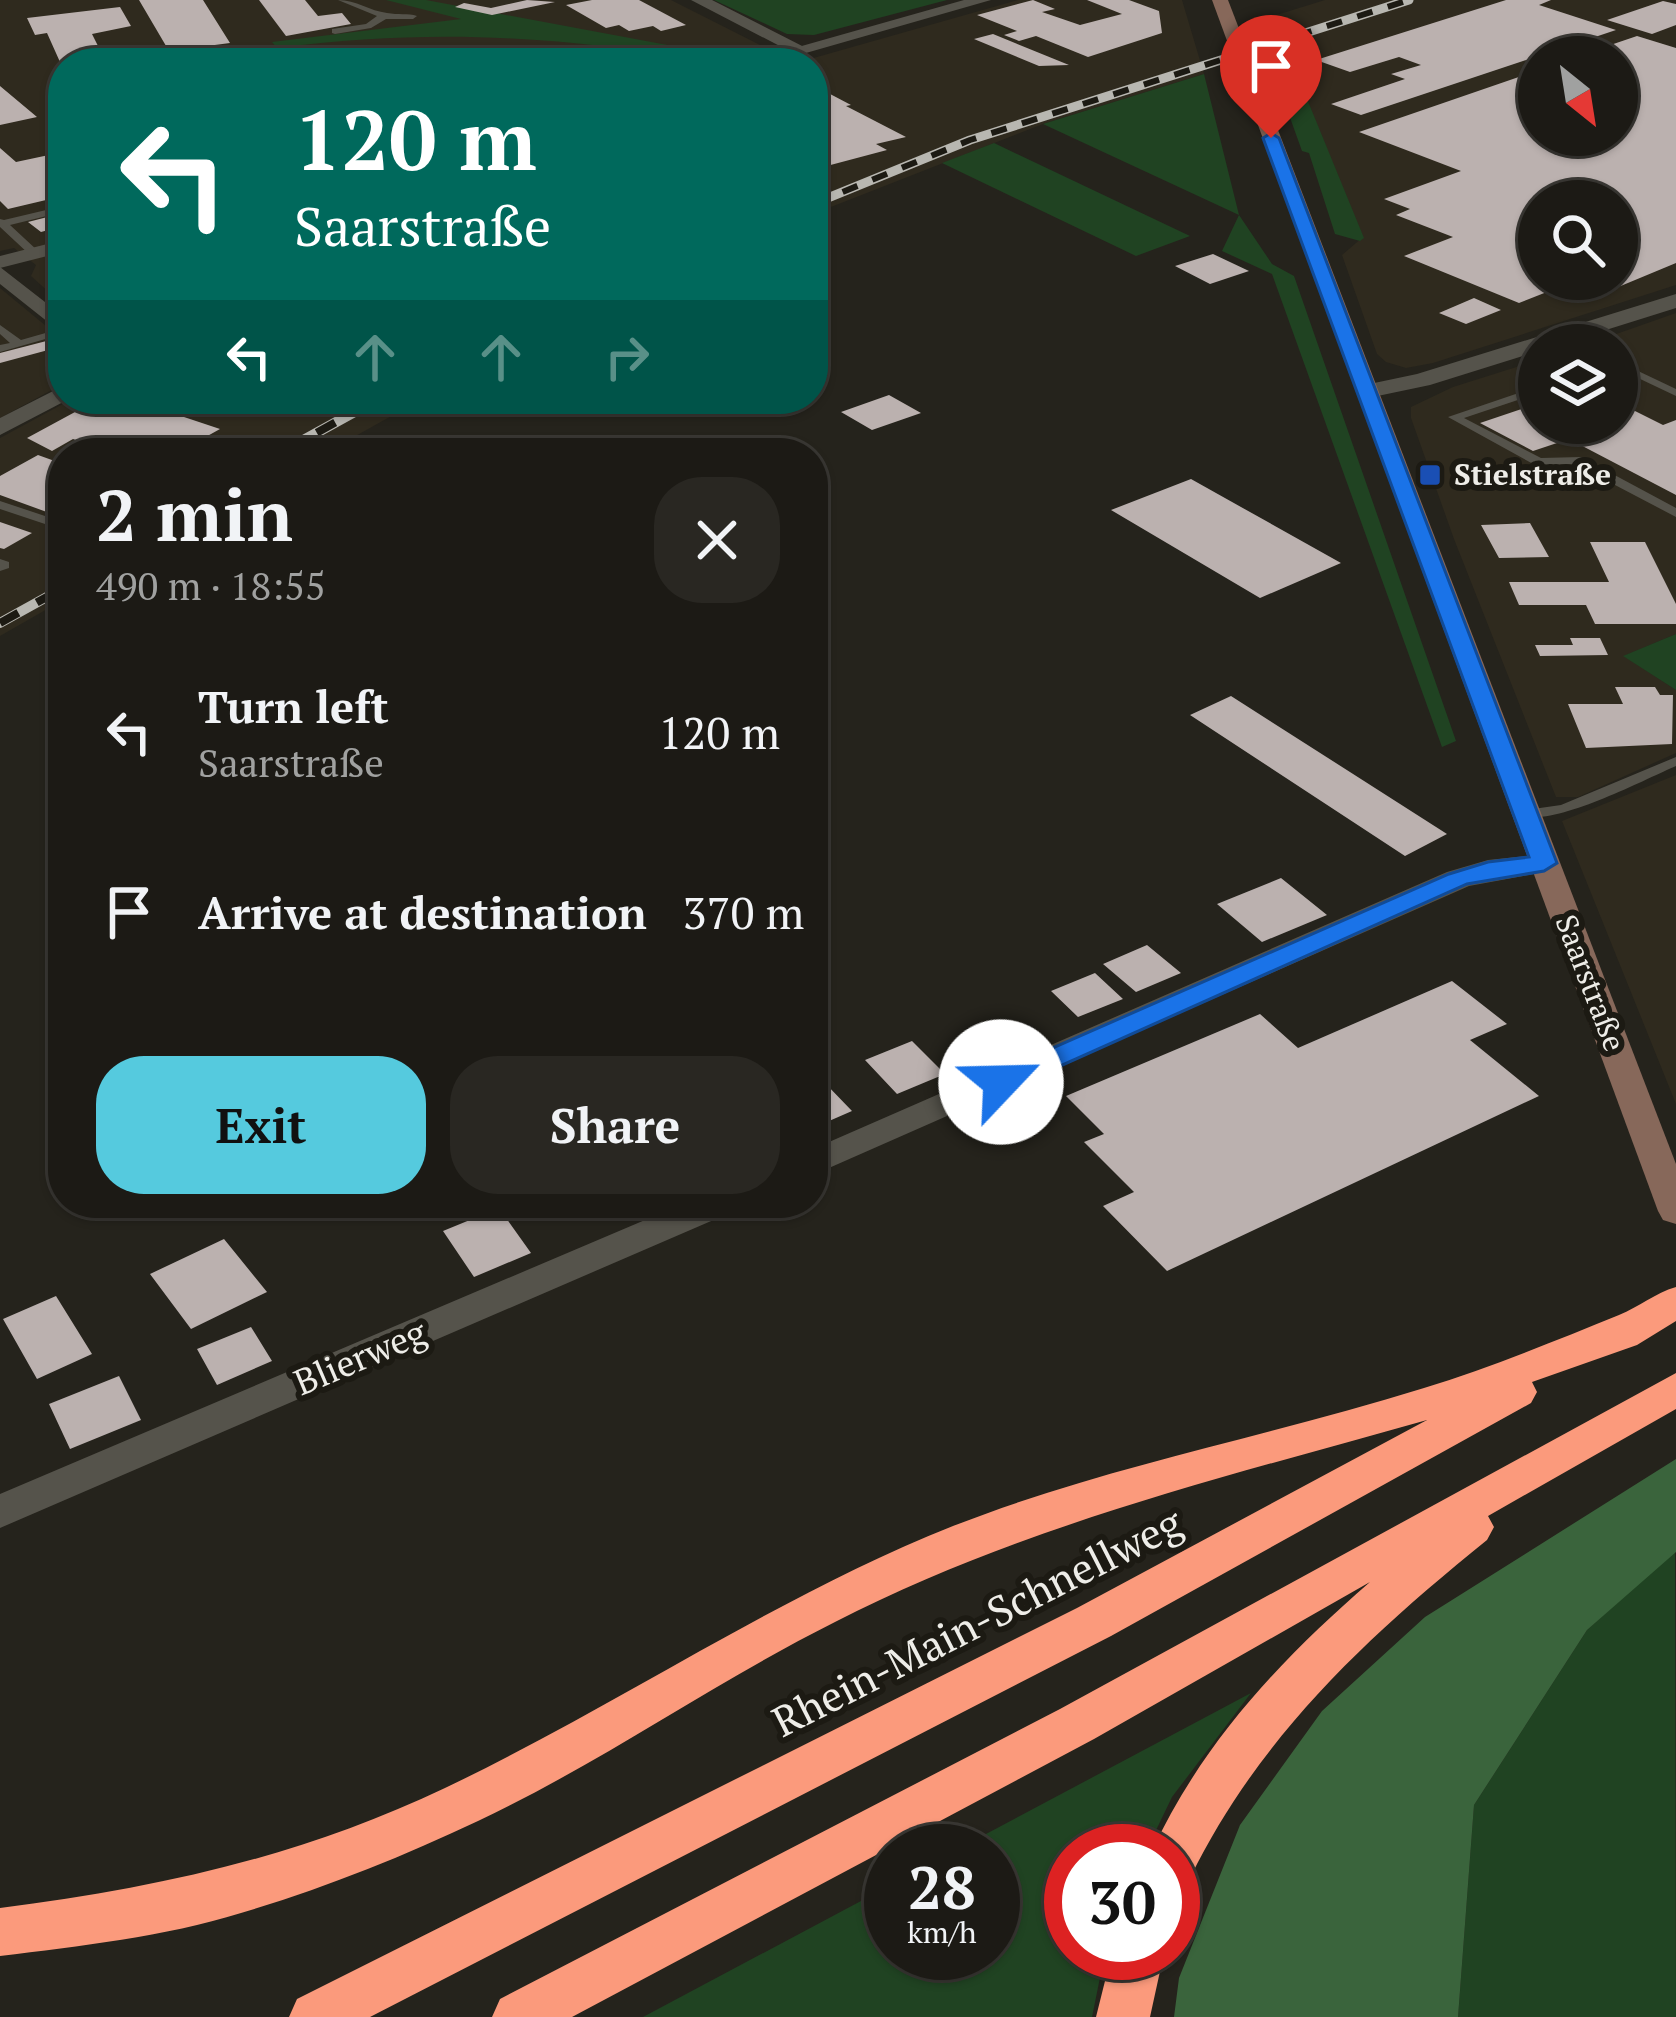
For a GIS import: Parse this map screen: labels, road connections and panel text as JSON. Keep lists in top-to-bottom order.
{
  "streets": {
    "highway": ["Rhein-Main-Schnellweg"],
    "main road": ["Saarstraße"],
    "street": ["Blierweg"]
  },
  "places": {
    "transit": ["Stielstraße"]
  },
  "north": "bottom right",
  "page": {
    "turn": ["120 m", "Saarstraße"],
    "heading": ["2 min", "490 m · 18:55"],
    "list": [
      {
        "name": "Turn left",
        "note": "Saarstraße",
        "value": "120 m"
      },
      {
        "name": "Arrive at destination",
        "value": "370 m"
      }
    ],
    "buttons": ["Exit", "Share"],
    "speed": "28 km/h",
    "limit": "30"
  }
}
